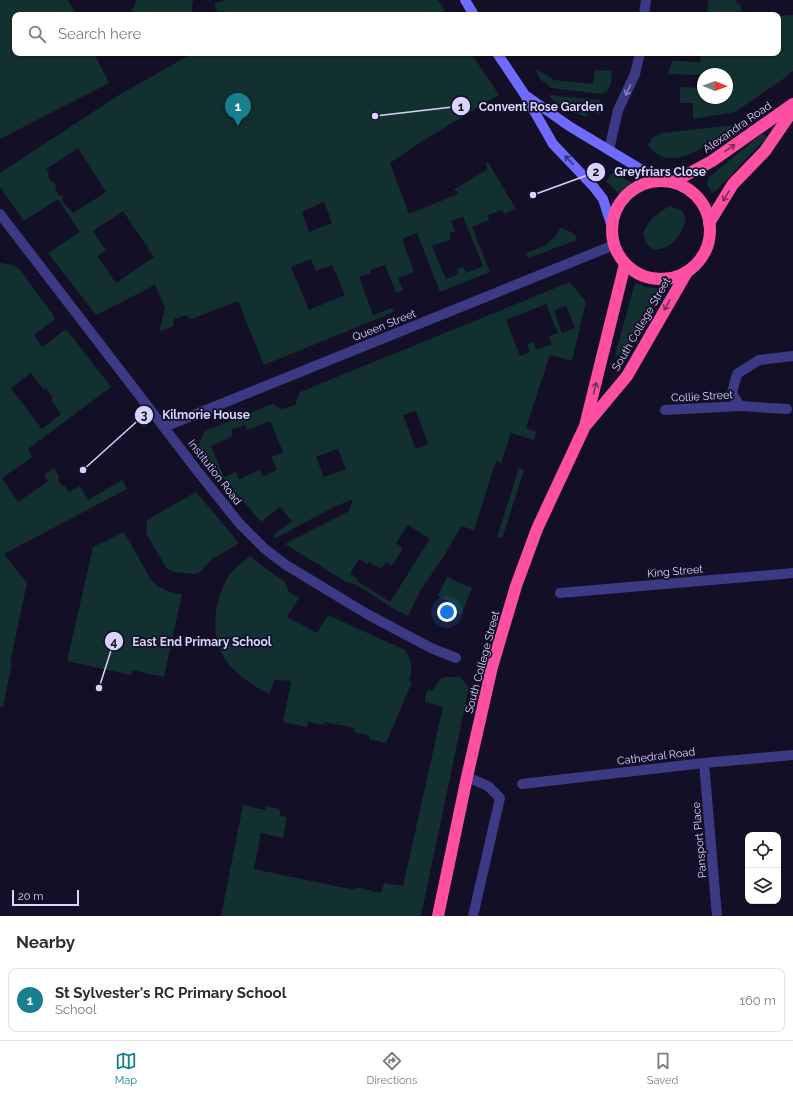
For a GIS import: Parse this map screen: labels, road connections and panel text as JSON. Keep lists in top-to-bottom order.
{
  "streets": {
    "highway": ["Alexandra Road", "South College Street"],
    "street": [
      "Queen Street",
      "Collie Street",
      "Institution Road",
      "King Street",
      "Cathedral Road",
      "Pansport Place"
    ]
  },
  "crossings": [
    ["Alexandra Road", "South College Street"],
    ["Alexandra Road", "Queen Street"],
    ["South College Street", "Queen Street"],
    ["Queen Street", "Institution Road"],
    ["Cathedral Road", "Pansport Place"]
  ],
  "places": [
    "Convent Rose Garden",
    "Greyfriars Close",
    "Kilmorie House",
    "East End Primary School"
  ],
  "scale_bar": "20 m",
  "north": "right",
  "page": {
    "search": "Search here",
    "pins": "1",
    "scale": "20 m",
    "heading": "Nearby",
    "list": [
      {
        "mark": "1",
        "name": "St Sylvester's RC Primary School",
        "note": "School",
        "value": "160 m"
      }
    ],
    "nav": ["Map", "Directions", "Saved"]
  }
}
